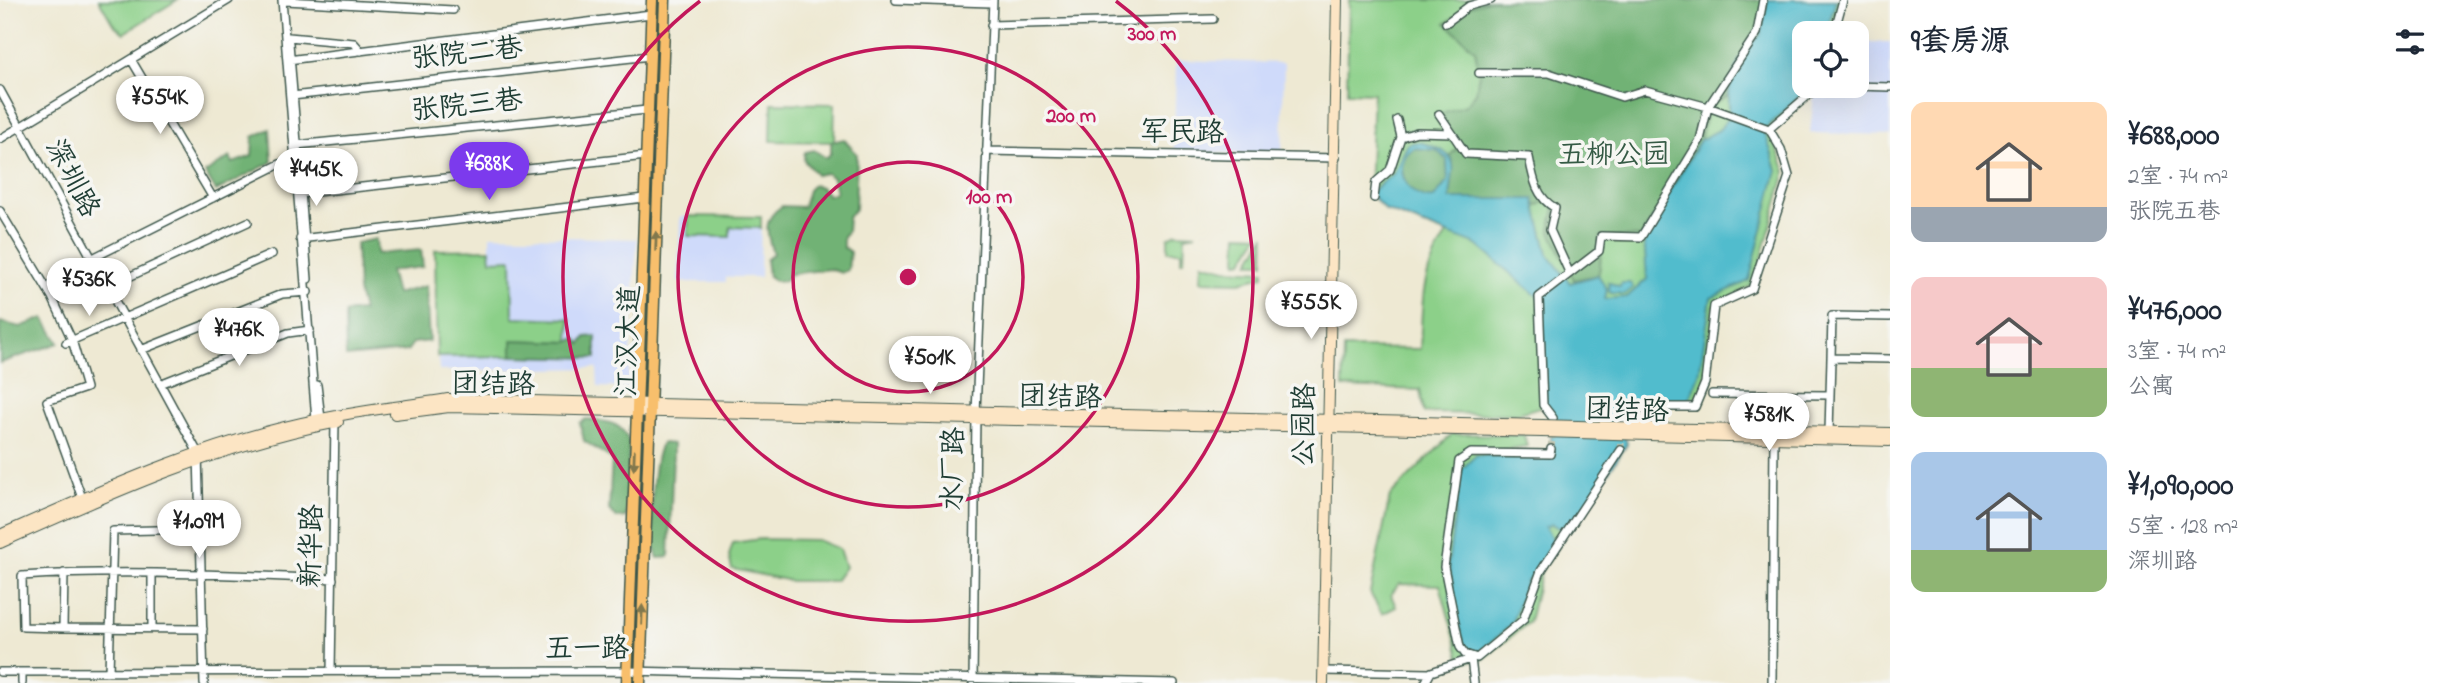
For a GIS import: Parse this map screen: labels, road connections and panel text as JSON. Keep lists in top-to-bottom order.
{
  "streets": {
    "main road": ["江汉大道", "团结路", "公园路"],
    "street": [
      "张院二巷",
      "张院三巷",
      "军民路",
      "深圳路",
      "水厂路",
      "新华路",
      "五一路"
    ]
  },
  "crossings": [
    ["张院二巷", "江汉大道"],
    ["张院三巷", "江汉大道"],
    ["军民路", "公园路"],
    ["军民路", "水厂路"],
    ["深圳路", "团结路"],
    ["深圳路", "五一路"],
    ["江汉大道", "团结路"],
    ["江汉大道", "五一路"],
    ["团结路", "公园路"],
    ["团结路", "水厂路"],
    ["团结路", "新华路"],
    ["水厂路", "五一路"],
    ["新华路", "五一路"]
  ],
  "parks": ["五柳公园"],
  "page": {
    "heading": "9套房源",
    "price": [
      "¥554K",
      "¥688K",
      "¥445K",
      "¥536K",
      "¥555K",
      "¥476K",
      "¥501K",
      "¥581K",
      "¥1.09M"
    ],
    "list": [
      {
        "name": "¥688,000",
        "note": "2室 · 74 m² · 张院五巷"
      },
      {
        "name": "¥476,000",
        "note": "3室 · 74 m² · 公寓"
      },
      {
        "name": "¥1,090,000",
        "note": "5室 · 128 m² · 深圳路"
      }
    ]
  },
  "rings": ["300 m", "200 m", "100 m"]
}
